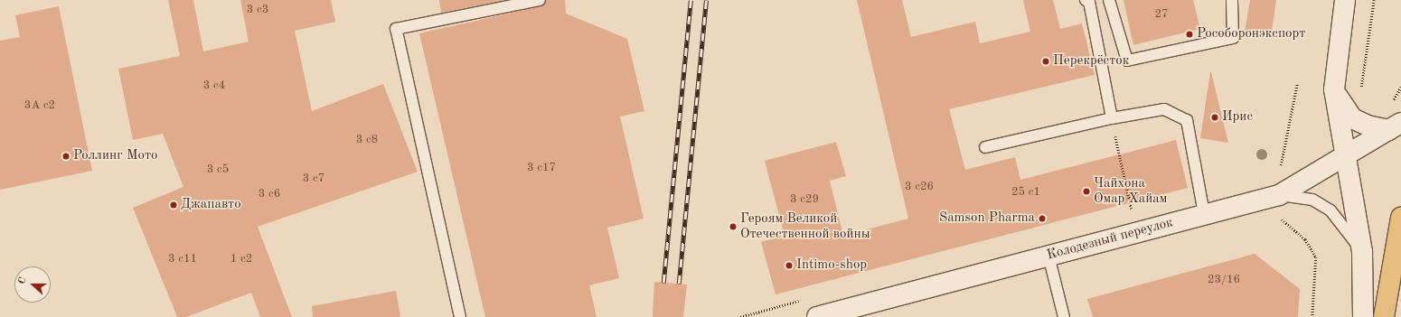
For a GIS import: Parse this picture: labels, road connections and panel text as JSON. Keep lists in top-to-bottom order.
{
  "streets": {
    "street": ["Колодезный переулок"]
  },
  "places": [
    "Рособоронэкспорт",
    "Перекрёсток",
    "Ирис",
    "Роллинг Мото",
    "Чайхона Омар Хайам",
    "Джапавто",
    "Samson Pharma",
    "Героям Великой Отечественной войны",
    "Intimo-shop"
  ],
  "house_numbers": [
    "3 c3",
    "27",
    "3 с4",
    "3A c2",
    "3 с8",
    "3 с17",
    "3 с5",
    "3 с7",
    "3 с26",
    "25 с1",
    "3 с6",
    "3 с29",
    "3 с11",
    "1 с2",
    "23/16"
  ],
  "north": "left"
}
